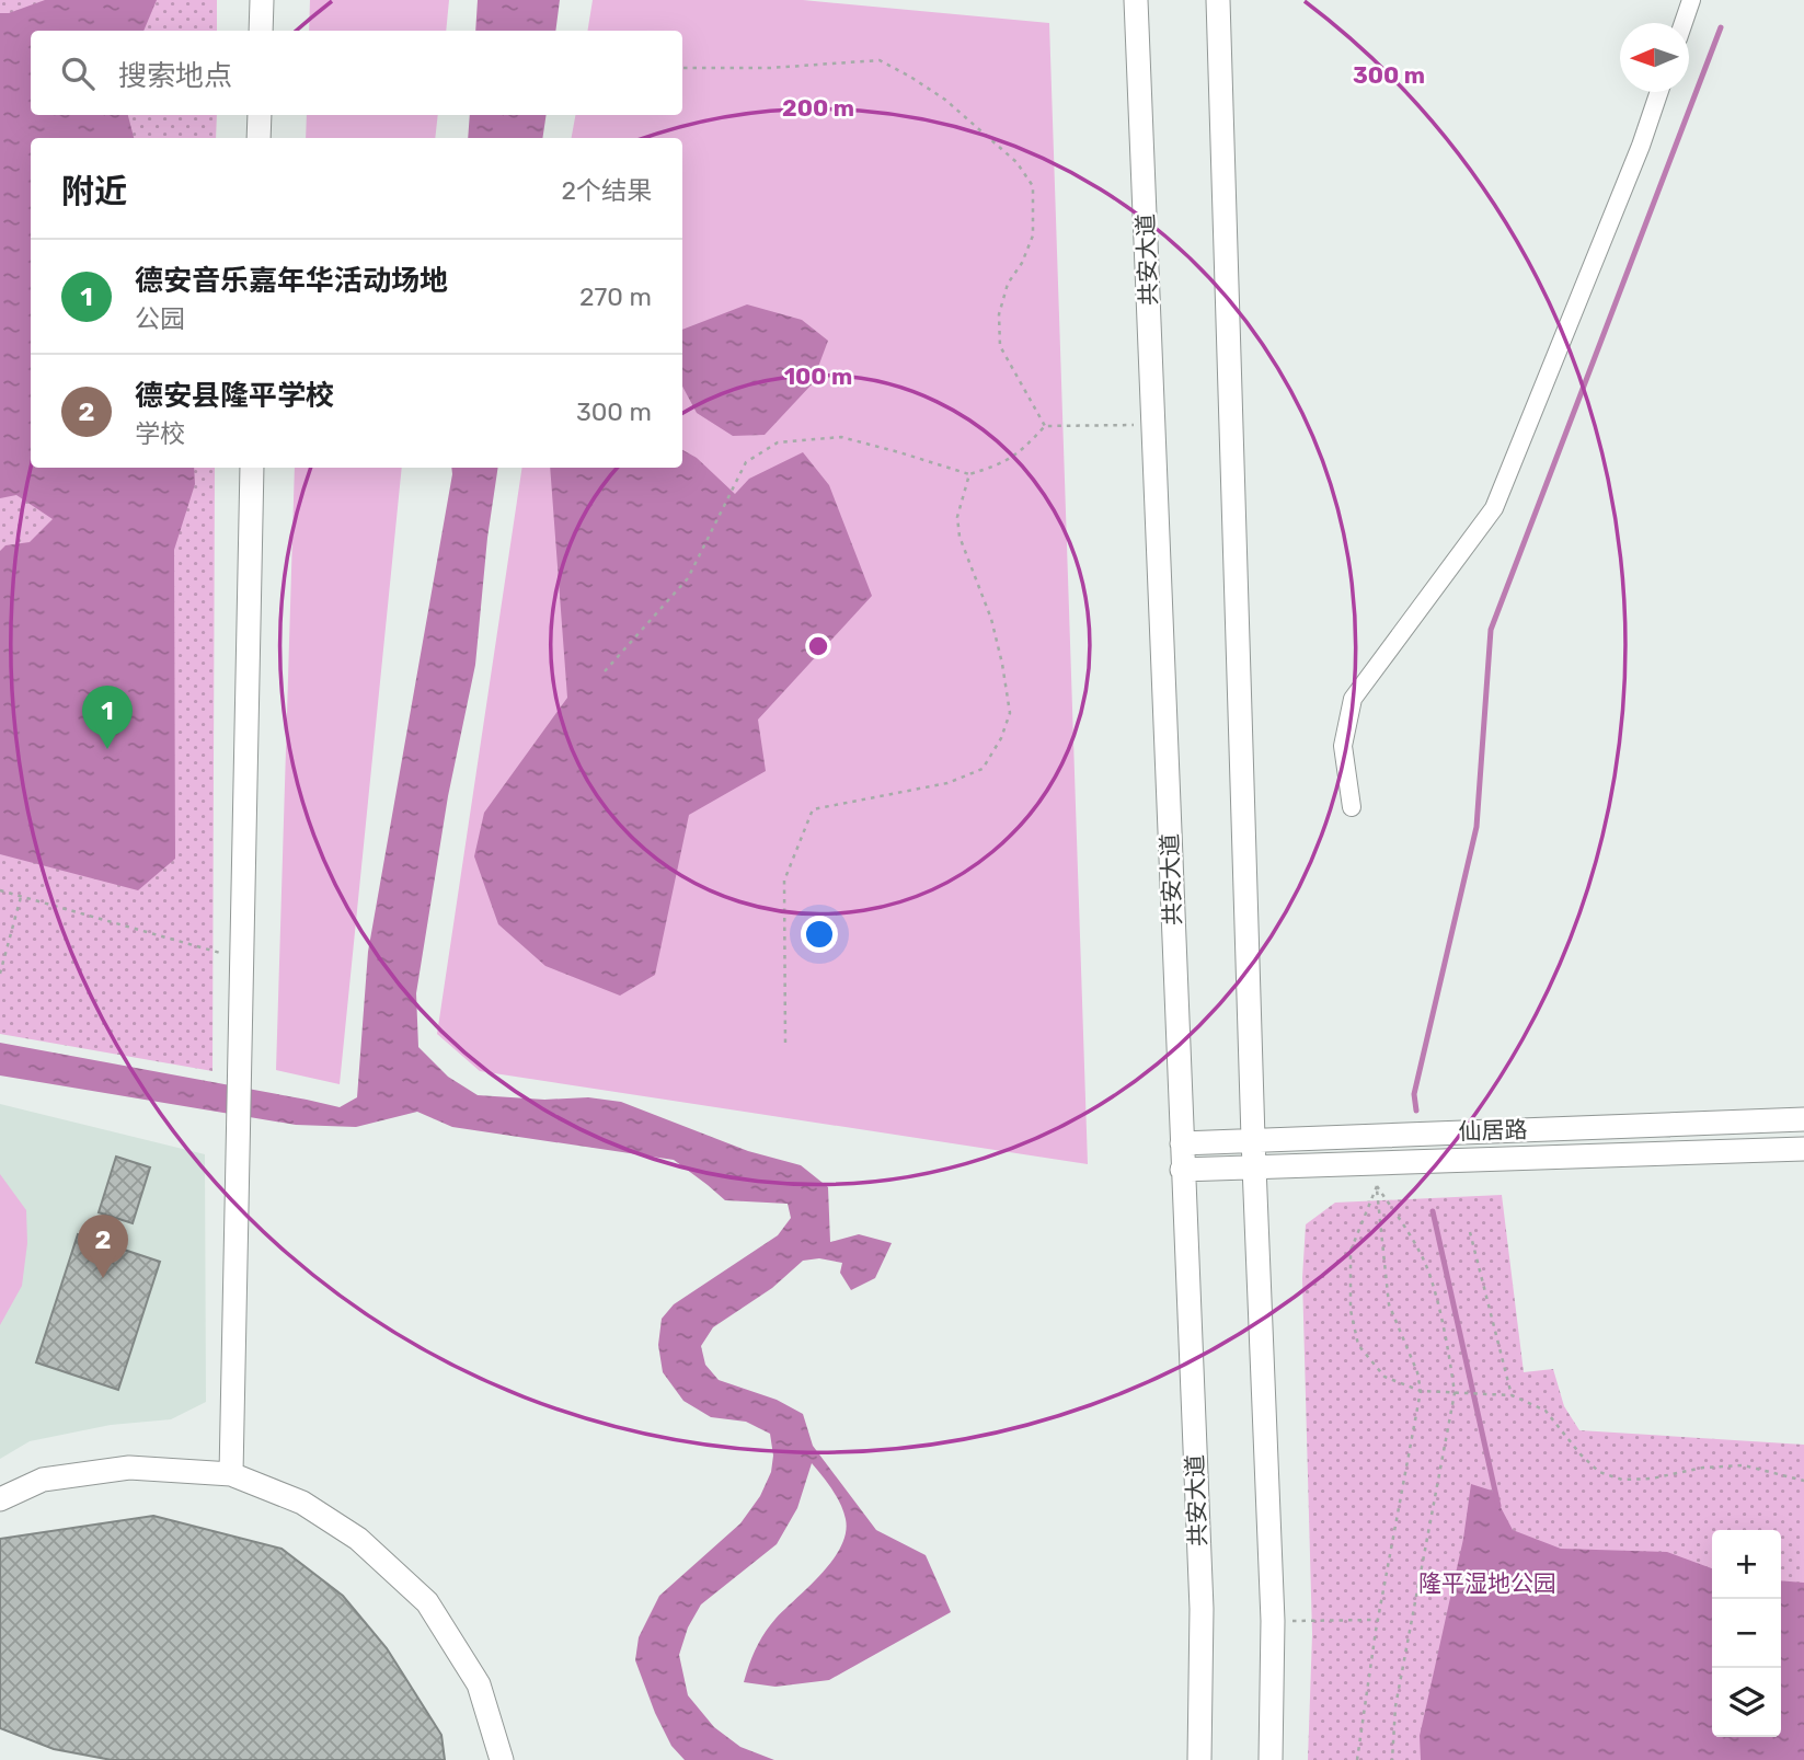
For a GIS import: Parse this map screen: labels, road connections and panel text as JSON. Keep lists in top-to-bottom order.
{
  "streets": {
    "main road": ["共安大道", "仙居路"]
  },
  "crossings": [
    ["共安大道", "仙居路"]
  ],
  "parks": ["隆平湿地公园"],
  "north": "left",
  "page": {
    "search": "搜索地点",
    "heading": ["附近", "2个结果"],
    "list": [
      {
        "mark": "1",
        "name": "德安音乐嘉年华活动场地",
        "note": "公园",
        "value": "270 m"
      },
      {
        "mark": "2",
        "name": "德安县隆平学校",
        "note": "学校",
        "value": "300 m"
      }
    ],
    "pins": ["1", "2"],
    "map_buttons": ["+", "−"]
  },
  "rings": ["300 m", "200 m", "100 m"]
}
